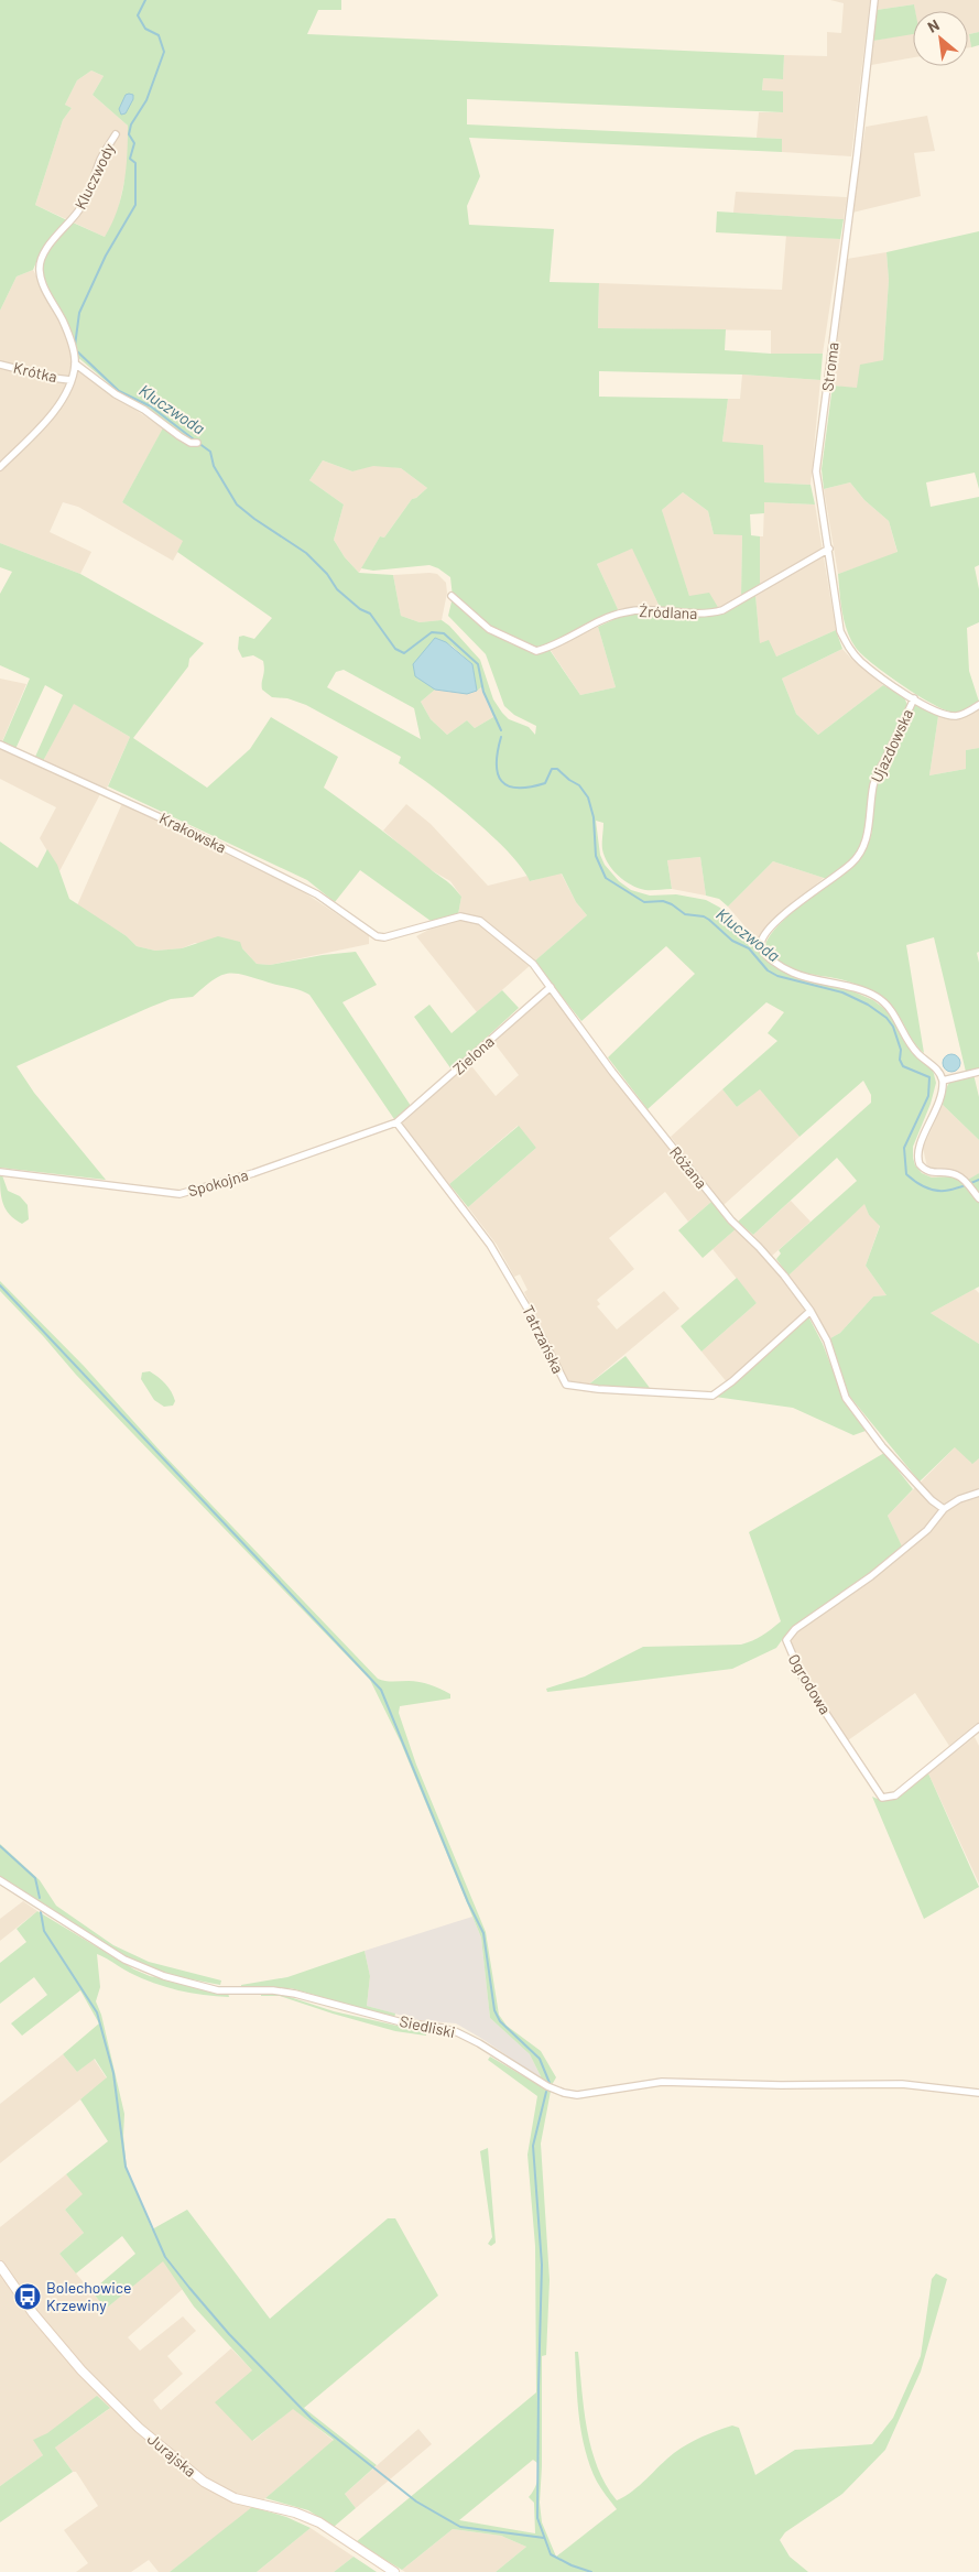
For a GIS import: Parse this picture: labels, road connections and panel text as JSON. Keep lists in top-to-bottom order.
{
  "streets": {
    "street": [
      "Kluczwody",
      "Stroma",
      "Krótka",
      "Źródlana",
      "Ujazdowska",
      "Krakowska",
      "Zielona",
      "Różana",
      "Spokojna",
      "Tatrzańska",
      "Ogrodowa",
      "Siedliski",
      "Jurajska"
    ]
  },
  "crossings": [
    ["Stroma", "Źródlana"],
    ["Stroma", "Ujazdowska"],
    ["Krakowska", "Różana"],
    ["Zielona", "Różana"],
    ["Zielona", "Spokojna"],
    ["Zielona", "Tatrzańska"],
    ["Różana", "Tatrzańska"],
    ["Różana", "Ogrodowa"],
    ["Spokojna", "Tatrzańska"]
  ],
  "water": ["Kluczwoda"],
  "places": {
    "bus stop": ["Bolechowice Krzewiny"]
  },
  "north": "top left"
}
